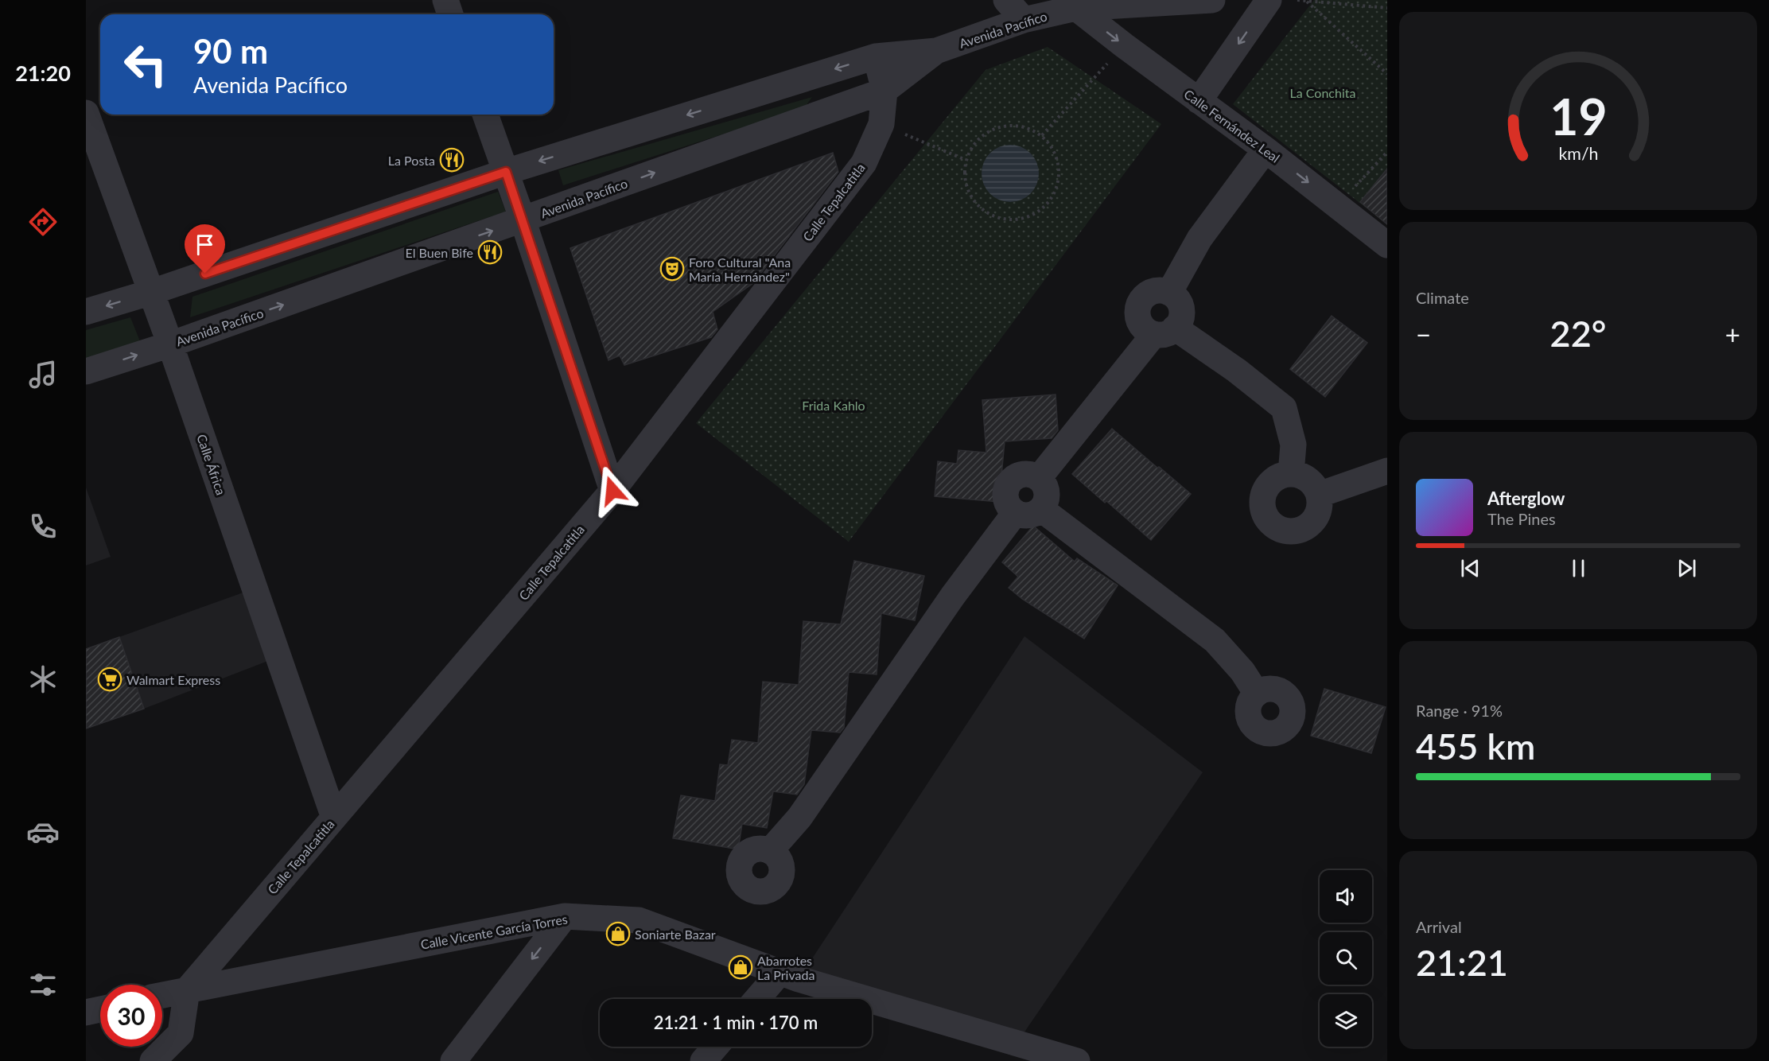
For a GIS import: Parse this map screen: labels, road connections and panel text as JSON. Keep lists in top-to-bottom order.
{
  "streets": {
    "street": [
      "Avenida Pacífico",
      "Calle Fernández Leal",
      "Calle Tepalcatitla",
      "Calle África",
      "Calle Vicente García Torres"
    ]
  },
  "crossings": [
    ["Avenida Pacífico", "Calle Fernández Leal"],
    ["Avenida Pacífico", "Calle Tepalcatitla"],
    ["Avenida Pacífico", "Calle África"],
    ["Calle Tepalcatitla", "Calle África"],
    ["Calle Tepalcatitla", "Calle Vicente García Torres"]
  ],
  "parks": ["La Conchita", "Frida Kahlo"],
  "places": {
    "restaurant": ["La Posta", "El Buen Bife"],
    "theatre": ["Foro Cultural \"Ana María Hernández\""],
    "supermarket": ["Walmart Express"],
    "shop": ["Soniarte Bazar", "Abarrotes La Privada"]
  },
  "page": {
    "tabs": "21:20",
    "turn": ["90 m", "Avenida Pacífico"],
    "tile": [
      "Climate",
      ["Range · 91%", "455 km"],
      ["Arrival", "21:21"]
    ],
    "heat": ["−", "22°", "+"],
    "song": ["Afterglow", "The Pines"],
    "limit": "30",
    "trip": "21:21 · 1 min · 170 m",
    "gauge": ["19", "km/h"]
  }
}
